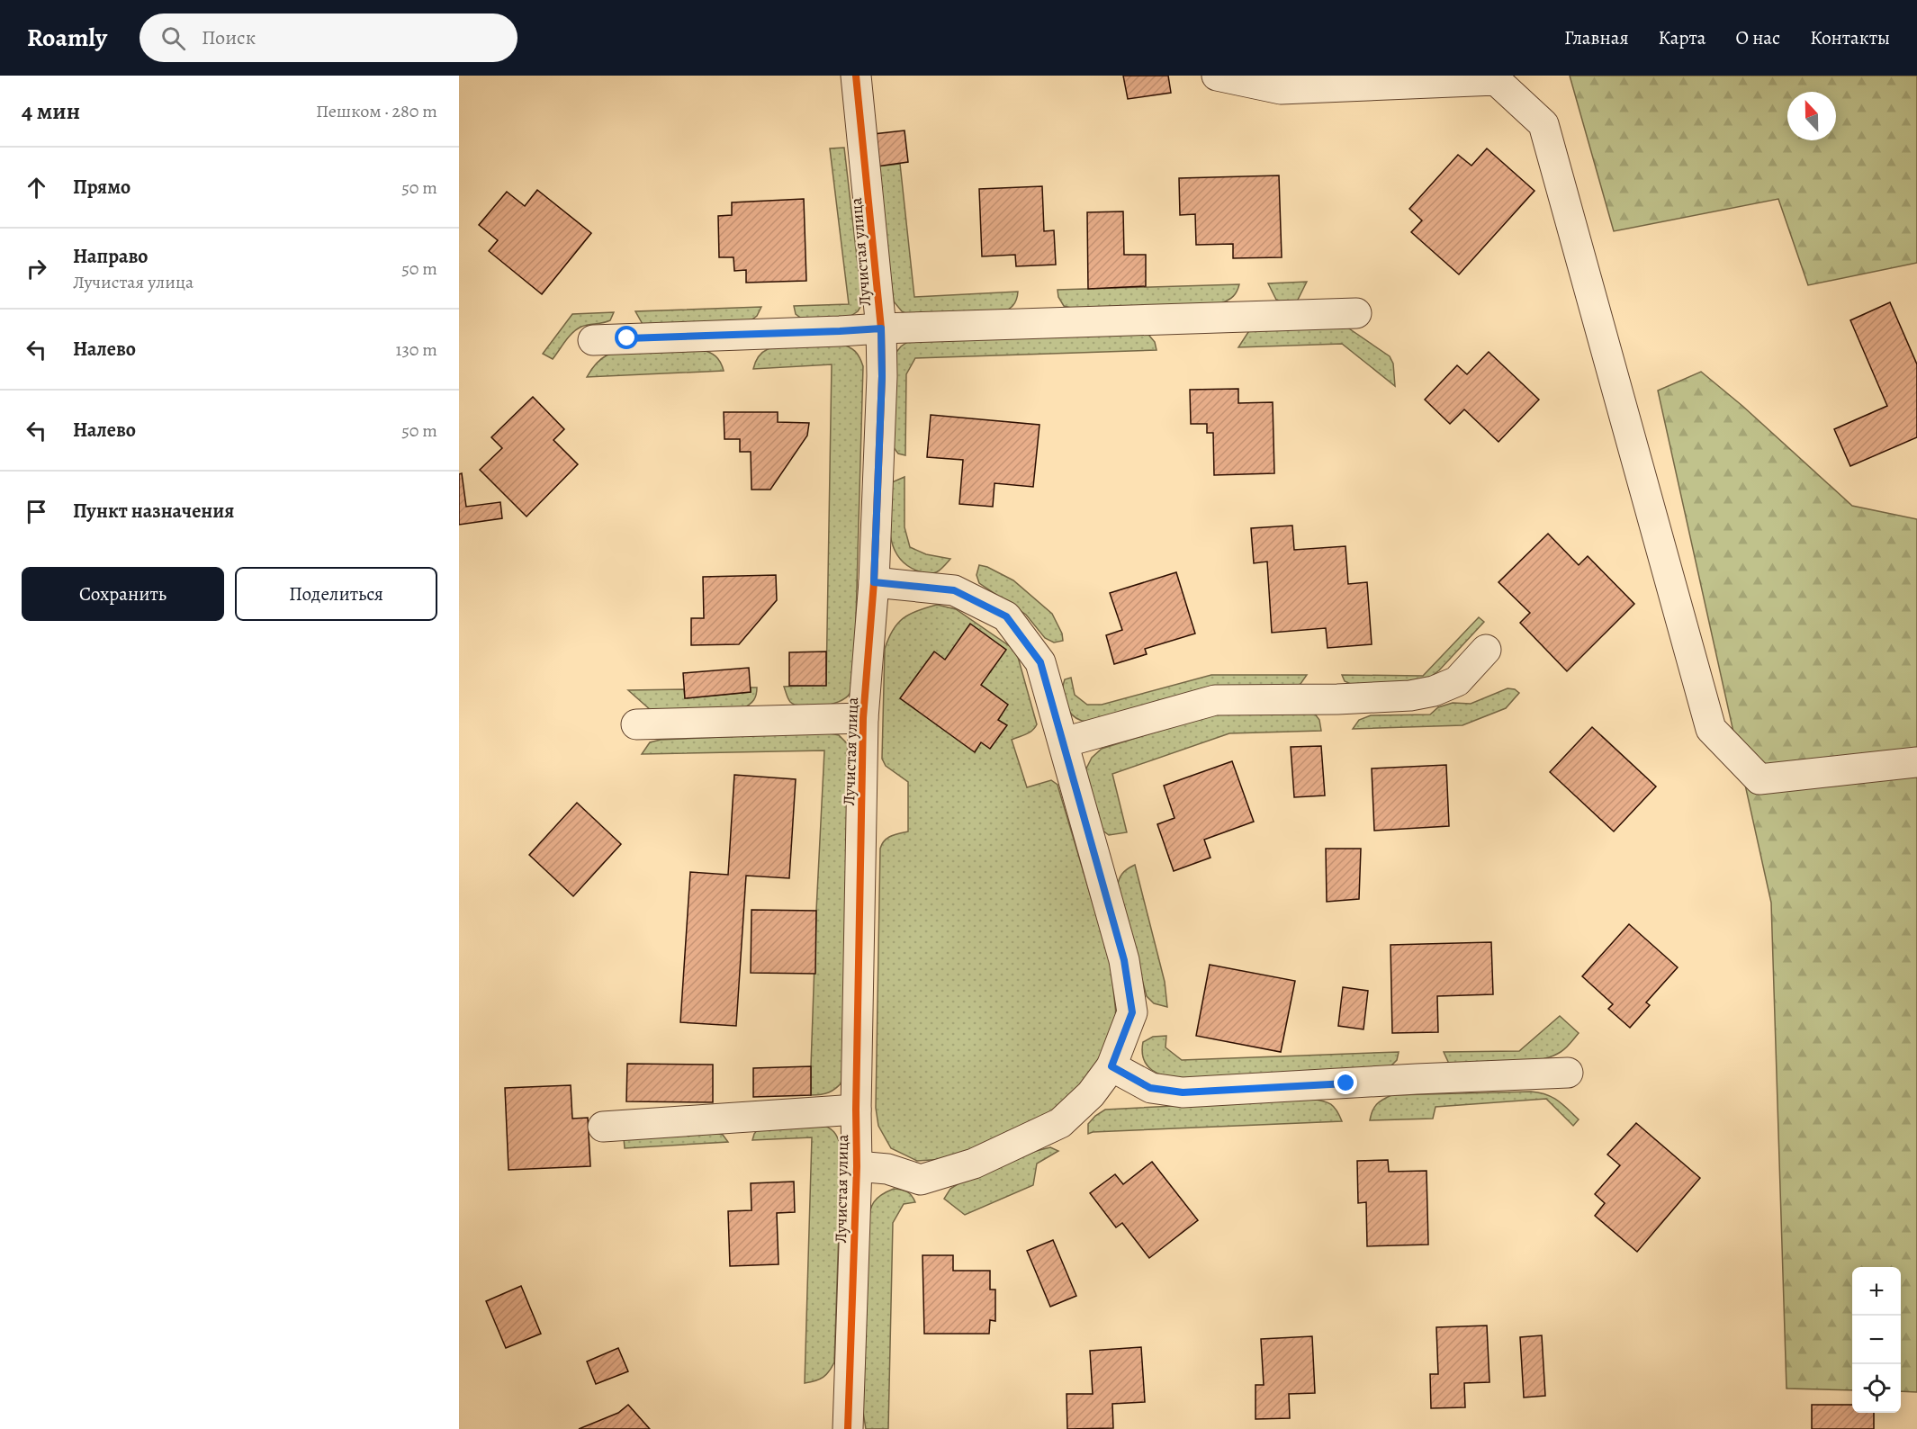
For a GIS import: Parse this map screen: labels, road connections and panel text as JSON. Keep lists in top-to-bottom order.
{
  "streets": {
    "street": ["Лучистая улица"]
  },
  "north": "top",
  "page": {
    "header": "Roamly",
    "search": "Поиск",
    "nav": [
      "Главная",
      "Карта",
      "О нас",
      "Контакты"
    ],
    "heading": ["4 мин", "Пешком · 280 m"],
    "list": [
      ["Прямо", "50 m"],
      ["Направо", "Лучистая улица", "50 m"],
      ["Налево", "130 m"],
      ["Налево", "50 m"],
      "Пункт назначения"
    ],
    "buttons": ["Сохранить", "Поделиться"],
    "map_buttons": ["+", "−"]
  }
}
